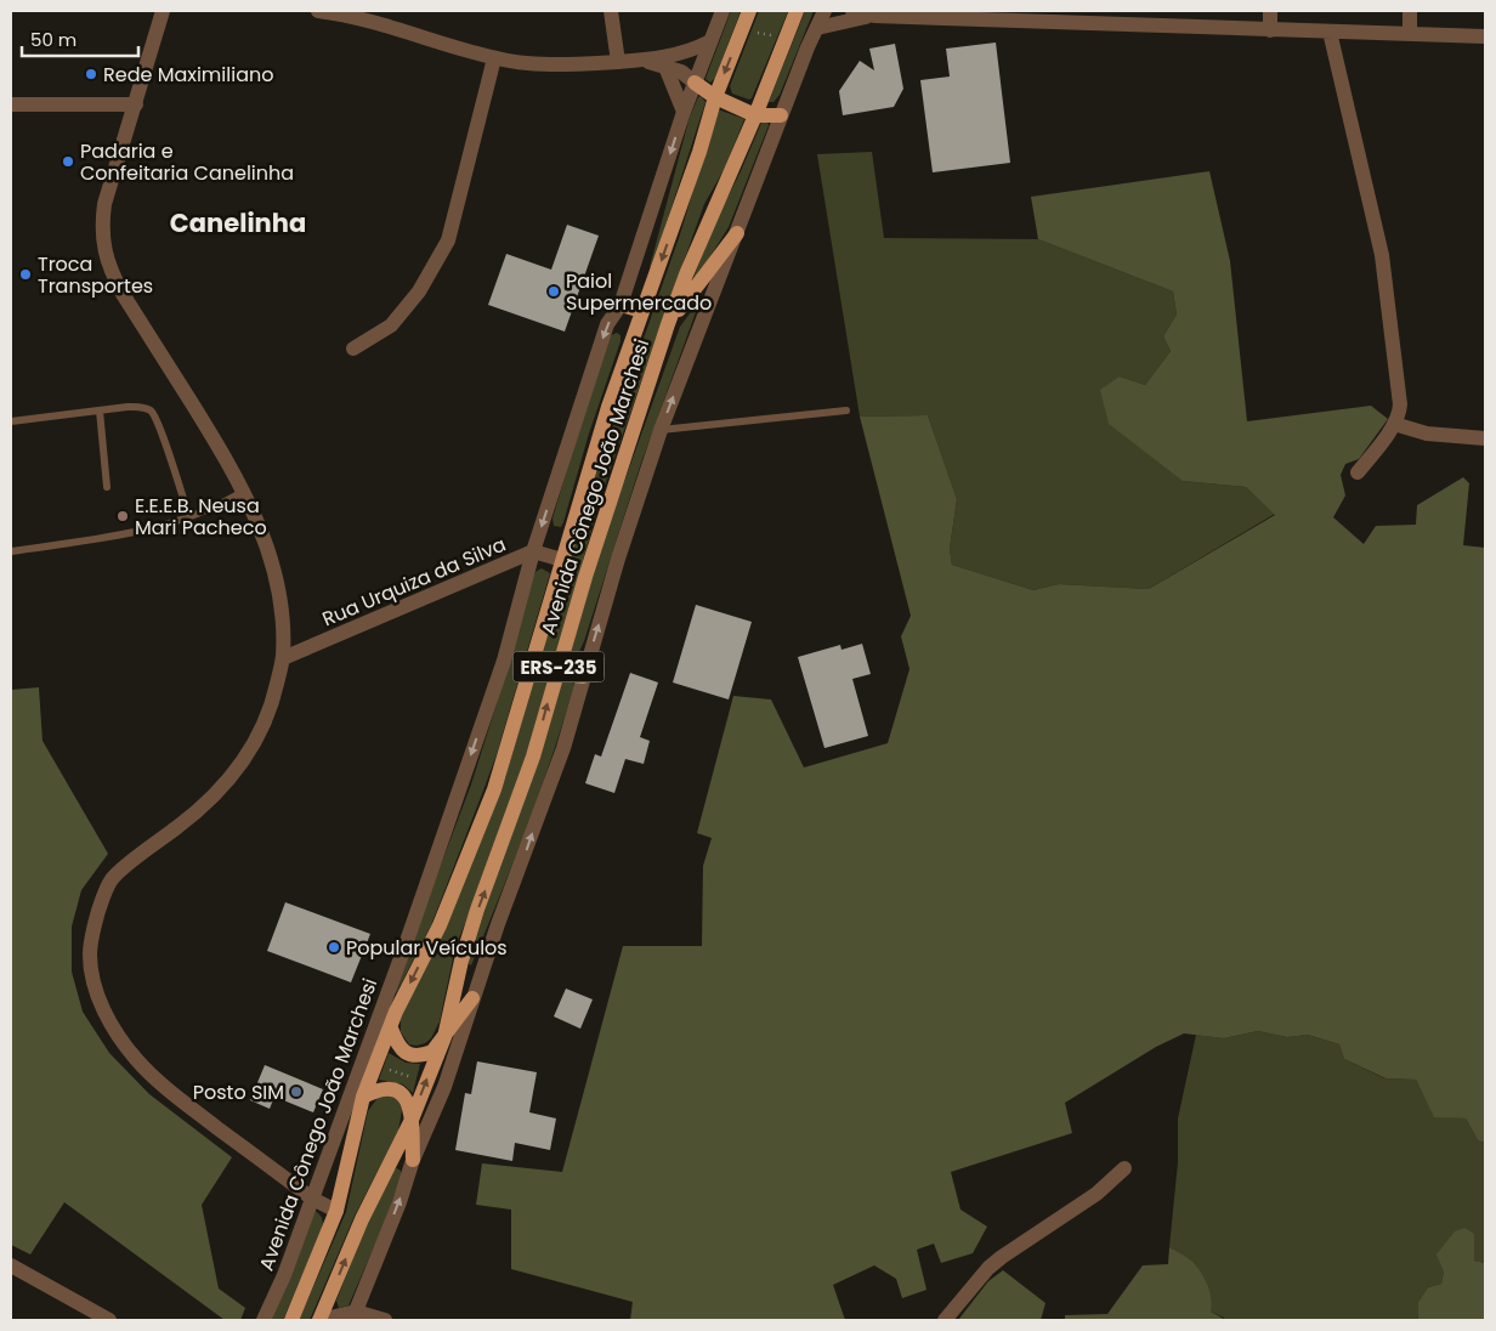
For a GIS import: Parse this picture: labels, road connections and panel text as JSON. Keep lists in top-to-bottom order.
{
  "streets": {
    "main road": ["Avenida Cônego João Marchesi", "ERS-235"],
    "street": ["Rua Urquiza da Silva"]
  },
  "crossings": [
    ["Avenida Cônego João Marchesi", "Rua Urquiza da Silva"]
  ],
  "districts": ["Canelinha"],
  "places": [
    "Rede Maximiliano",
    "Padaria e Confeitaria Canelinha",
    "Troca Transportes",
    "Paiol Supermercado",
    "E.E.E.B. Neusa Mari Pacheco",
    "Popular Veículos",
    "Posto SIM"
  ],
  "scale_bar": "50 m"
}
